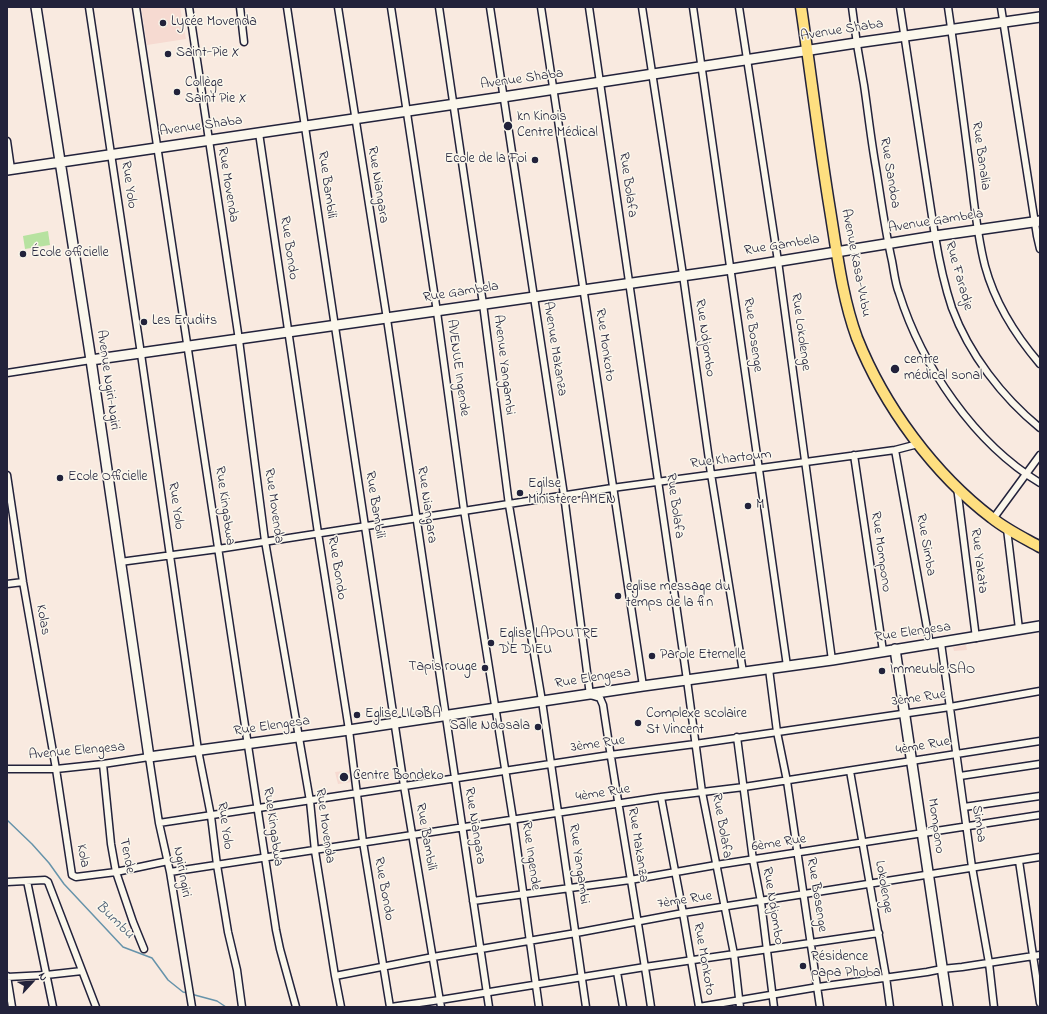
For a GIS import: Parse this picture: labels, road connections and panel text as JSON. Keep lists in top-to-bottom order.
{
  "streets": {
    "main road": ["Avenue Kasa-Vubu"],
    "street": [
      "Avenue Shaba",
      "Rue Banalia",
      "Rue Sandoa",
      "Rue Yolo",
      "Rue Movenda",
      "Rue Bambili",
      "Rue Niangara",
      "Rue Bolafa",
      "Avenue Gambela",
      "Rue Gambela",
      "Rue Bondo",
      "Rue Faradje",
      "Rue Lokolenge",
      "Rue Bosenge",
      "Rue Ndjombo",
      "Rue Monkoto",
      "Avenue Makanza",
      "Avenue Yangambi",
      "AVENUE Ingende",
      "Avenue Ngiri-Ngiri",
      "Rue Khartoum",
      "Rue Kingabwa",
      "Rue Simba",
      "Rue Mompono",
      "Rue Yakata",
      "Kolas",
      "Rue Elengesa",
      "3ème Rue",
      "4ème Rue",
      "Avenue Elengesa",
      "Simba",
      "Mompono",
      "6ème Rue",
      "Rue Makanza",
      "Kola",
      "Tende",
      "Rue Ingende",
      "Rue Yangambi",
      "Ngiri ngiri",
      "Lokolenge",
      "7ème Rue"
    ]
  },
  "crossings": [
    ["Avenue Shaba", "Rue Banalia"],
    ["Avenue Shaba", "Rue Sandoa"],
    ["Avenue Shaba", "Rue Yolo"],
    ["Avenue Shaba", "Rue Movenda"],
    ["Avenue Shaba", "Rue Bambili"],
    ["Avenue Shaba", "Rue Niangara"],
    ["Avenue Shaba", "Rue Bolafa"],
    ["Avenue Shaba", "Rue Bondo"],
    ["Avenue Shaba", "Avenue Kasa-Vubu"],
    ["Avenue Shaba", "Rue Faradje"],
    ["Avenue Shaba", "Rue Lokolenge"],
    ["Avenue Shaba", "Rue Bosenge"],
    ["Avenue Shaba", "Rue Ndjombo"],
    ["Avenue Shaba", "Rue Monkoto"],
    ["Avenue Shaba", "Avenue Makanza"],
    ["Avenue Shaba", "Avenue Yangambi"],
    ["Avenue Shaba", "AVENUE Ingende"],
    ["Avenue Shaba", "Avenue Ngiri-Ngiri"],
    ["Avenue Shaba", "Rue Kingabwa"],
    ["Rue Banalia", "Avenue Gambela"],
    ["Rue Sandoa", "Avenue Gambela"],
    ["Rue Yolo", "Rue Gambela"],
    ["Rue Yolo", "Rue Khartoum"],
    ["Rue Yolo", "Rue Elengesa"],
    ["Rue Yolo", "3ème Rue"],
    ["Rue Yolo", "4ème Rue"],
    ["Rue Movenda", "Rue Gambela"],
    ["Rue Movenda", "Rue Khartoum"],
    ["Rue Movenda", "Rue Elengesa"],
    ["Rue Movenda", "3ème Rue"],
    ["Rue Movenda", "4ème Rue"],
    ["Rue Movenda", "7ème Rue"],
    ["Rue Bambili", "Rue Gambela"],
    ["Rue Bambili", "Rue Khartoum"],
    ["Rue Bambili", "Rue Elengesa"],
    ["Rue Bambili", "3ème Rue"],
    ["Rue Bambili", "4ème Rue"],
    ["Rue Bambili", "7ème Rue"],
    ["Rue Niangara", "Rue Gambela"],
    ["Rue Niangara", "Rue Khartoum"],
    ["Rue Niangara", "Rue Elengesa"],
    ["Rue Niangara", "3ème Rue"],
    ["Rue Niangara", "4ème Rue"],
    ["Rue Niangara", "6ème Rue"],
    ["Rue Niangara", "7ème Rue"],
    ["Rue Bolafa", "Rue Gambela"],
    ["Rue Bolafa", "Rue Khartoum"],
    ["Rue Bolafa", "Rue Elengesa"],
    ["Rue Bolafa", "3ème Rue"],
    ["Rue Bolafa", "4ème Rue"],
    ["Rue Bolafa", "6ème Rue"],
    ["Rue Bolafa", "7ème Rue"],
    ["Avenue Gambela", "Rue Gambela"],
    ["Avenue Gambela", "Avenue Kasa-Vubu"],
    ["Avenue Gambela", "Rue Faradje"],
    ["Rue Gambela", "Rue Bondo"],
    ["Rue Gambela", "Avenue Kasa-Vubu"],
    ["Rue Gambela", "Rue Lokolenge"],
    ["Rue Gambela", "Rue Bosenge"],
    ["Rue Gambela", "Rue Ndjombo"],
    ["Rue Gambela", "Rue Monkoto"],
    ["Rue Gambela", "Avenue Makanza"],
    ["Rue Gambela", "Avenue Yangambi"],
    ["Rue Gambela", "AVENUE Ingende"],
    ["Rue Gambela", "Avenue Ngiri-Ngiri"],
    ["Rue Gambela", "Rue Kingabwa"],
    ["Rue Bondo", "Rue Khartoum"],
    ["Rue Bondo", "Rue Elengesa"],
    ["Rue Bondo", "3ème Rue"],
    ["Rue Bondo", "4ème Rue"],
    ["Rue Bondo", "7ème Rue"],
    ["Avenue Kasa-Vubu", "Rue Khartoum"],
    ["Avenue Kasa-Vubu", "Rue Yakata"],
    ["Rue Lokolenge", "Rue Khartoum"],
    ["Rue Lokolenge", "Rue Elengesa"],
    ["Rue Bosenge", "Rue Khartoum"],
    ["Rue Bosenge", "Rue Elengesa"],
    ["Rue Bosenge", "3ème Rue"],
    ["Rue Bosenge", "4ème Rue"],
    ["Rue Bosenge", "6ème Rue"],
    ["Rue Bosenge", "7ème Rue"],
    ["Rue Ndjombo", "Rue Khartoum"],
    ["Rue Ndjombo", "Rue Elengesa"],
    ["Rue Ndjombo", "3ème Rue"],
    ["Rue Ndjombo", "4ème Rue"],
    ["Rue Ndjombo", "6ème Rue"],
    ["Rue Ndjombo", "7ème Rue"],
    ["Rue Monkoto", "Rue Khartoum"],
    ["Rue Monkoto", "Rue Elengesa"],
    ["Rue Monkoto", "4ème Rue"],
    ["Rue Monkoto", "6ème Rue"],
    ["Rue Monkoto", "7ème Rue"],
    ["Avenue Makanza", "Rue Khartoum"],
    ["Avenue Makanza", "Rue Elengesa"],
    ["Avenue Makanza", "Rue Makanza"],
    ["Avenue Yangambi", "Rue Khartoum"],
    ["Avenue Yangambi", "Rue Elengesa"],
    ["Avenue Yangambi", "Rue Yangambi"],
    ["AVENUE Ingende", "Rue Khartoum"],
    ["AVENUE Ingende", "Rue Elengesa"],
    ["AVENUE Ingende", "Rue Ingende"],
    ["Avenue Ngiri-Ngiri", "Rue Khartoum"],
    ["Avenue Ngiri-Ngiri", "Rue Elengesa"],
    ["Avenue Ngiri-Ngiri", "Avenue Elengesa"],
    ["Avenue Ngiri-Ngiri", "Ngiri ngiri"],
    ["Rue Khartoum", "Rue Kingabwa"],
    ["Rue Khartoum", "Rue Simba"],
    ["Rue Khartoum", "Rue Mompono"],
    ["Rue Kingabwa", "Rue Elengesa"],
    ["Rue Kingabwa", "3ème Rue"],
    ["Rue Kingabwa", "4ème Rue"],
    ["Rue Simba", "Rue Elengesa"],
    ["Rue Mompono", "Rue Elengesa"],
    ["Rue Yakata", "Rue Elengesa"],
    ["Kolas", "Avenue Elengesa"],
    ["Kolas", "Kola"],
    ["Rue Elengesa", "Avenue Elengesa"],
    ["Rue Elengesa", "Simba"],
    ["Rue Elengesa", "Mompono"],
    ["Rue Elengesa", "Rue Makanza"],
    ["Rue Elengesa", "Rue Ingende"],
    ["Rue Elengesa", "Rue Yangambi"],
    ["Rue Elengesa", "Ngiri ngiri"],
    ["3ème Rue", "Simba"],
    ["3ème Rue", "Mompono"],
    ["3ème Rue", "Rue Makanza"],
    ["3ème Rue", "Rue Ingende"],
    ["3ème Rue", "Rue Yangambi"],
    ["3ème Rue", "Ngiri ngiri"],
    ["4ème Rue", "Simba"],
    ["4ème Rue", "Mompono"],
    ["4ème Rue", "Rue Makanza"],
    ["4ème Rue", "Rue Ingende"],
    ["4ème Rue", "Rue Yangambi"],
    ["4ème Rue", "Ngiri ngiri"],
    ["4ème Rue", "Lokolenge"],
    ["Avenue Elengesa", "Kola"],
    ["Avenue Elengesa", "Tende"],
    ["Avenue Elengesa", "Ngiri ngiri"],
    ["Simba", "6ème Rue"],
    ["Simba", "7ème Rue"],
    ["Mompono", "6ème Rue"],
    ["Mompono", "7ème Rue"],
    ["6ème Rue", "Rue Makanza"],
    ["6ème Rue", "Rue Ingende"],
    ["6ème Rue", "Rue Yangambi"],
    ["6ème Rue", "Lokolenge"],
    ["Rue Makanza", "7ème Rue"],
    ["Kola", "Tende"],
    ["Kola", "Ngiri ngiri"],
    ["Rue Ingende", "7ème Rue"],
    ["Rue Yangambi", "7ème Rue"],
    ["Lokolenge", "7ème Rue"]
  ],
  "water": ["Bumbu"],
  "places": [
    "Lycée Movenda",
    "Saint-Pie X",
    "Collège Saint Pie X",
    "kn Kinois Centre Médical",
    "Ecole de la Foi",
    "École officielle",
    "Les Erudits",
    "centre médical sonal",
    "Ecole Officielle",
    "Egilse Ministère AMEN",
    "M",
    "eglise message du temps de la fin",
    "Eglise LAPOUTRE DE DIEU",
    "Parole Eternelle",
    "Tapis rouge",
    "Immeuble SAO",
    "Eglise LILOBA",
    "Complexe scolaire St Vincent",
    "Salle Ndosala",
    "Centre Bondeko",
    "Résidence papa Phoba"
  ],
  "north": "top right"
}
